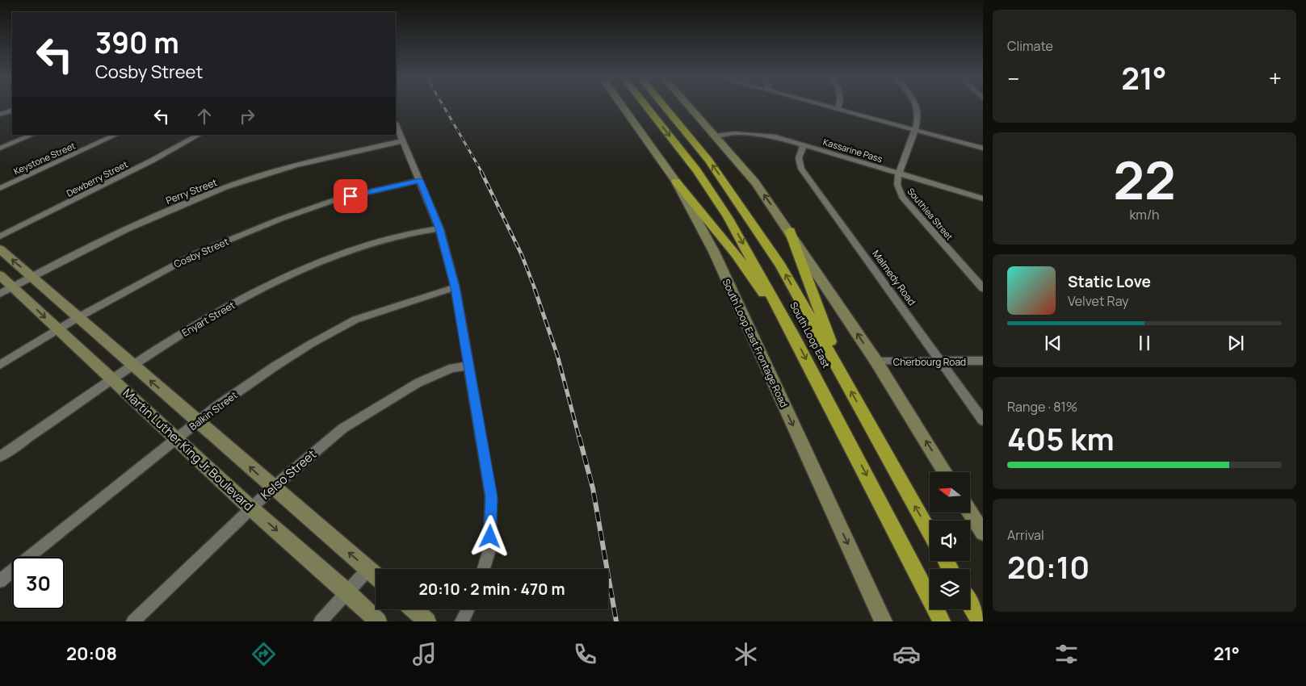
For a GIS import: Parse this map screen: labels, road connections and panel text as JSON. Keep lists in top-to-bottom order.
{
  "streets": {
    "highway": ["South Loop East"],
    "main road": ["South Loop East Frontage Road", "Martin Luther King Jr Boulevard"],
    "street": [
      "Kassarine Pass",
      "Keystone Street",
      "Dewberry Street",
      "Perry Street",
      "Southlea Street",
      "Cosby Street",
      "Malmedy Road",
      "Enyart Street",
      "Cherbourg Road",
      "Balkin Street",
      "Kelso Street"
    ]
  },
  "crossings": [
    ["Kassarine Pass", "Southlea Street"],
    ["Kassarine Pass", "Malmedy Road"],
    ["Perry Street", "Martin Luther King Jr Boulevard"],
    ["Cosby Street", "Martin Luther King Jr Boulevard"],
    ["Malmedy Road", "Cherbourg Road"],
    ["Enyart Street", "Martin Luther King Jr Boulevard"],
    ["Balkin Street", "Martin Luther King Jr Boulevard"],
    ["Martin Luther King Jr Boulevard", "Kelso Street"]
  ],
  "north": "left",
  "page": {
    "tile": [
      "Climate",
      ["22", "km/h"],
      ["Range · 81%", "405 km"],
      ["Arrival", "20:10"]
    ],
    "turn": ["390 m", "Cosby Street"],
    "heat": ["−", "21°", "+"],
    "song": ["Static Love", "Velvet Ray"],
    "limit": "30",
    "trip": "20:10 · 2 min · 470 m",
    "tabs": ["20:08", "21°"]
  }
}
